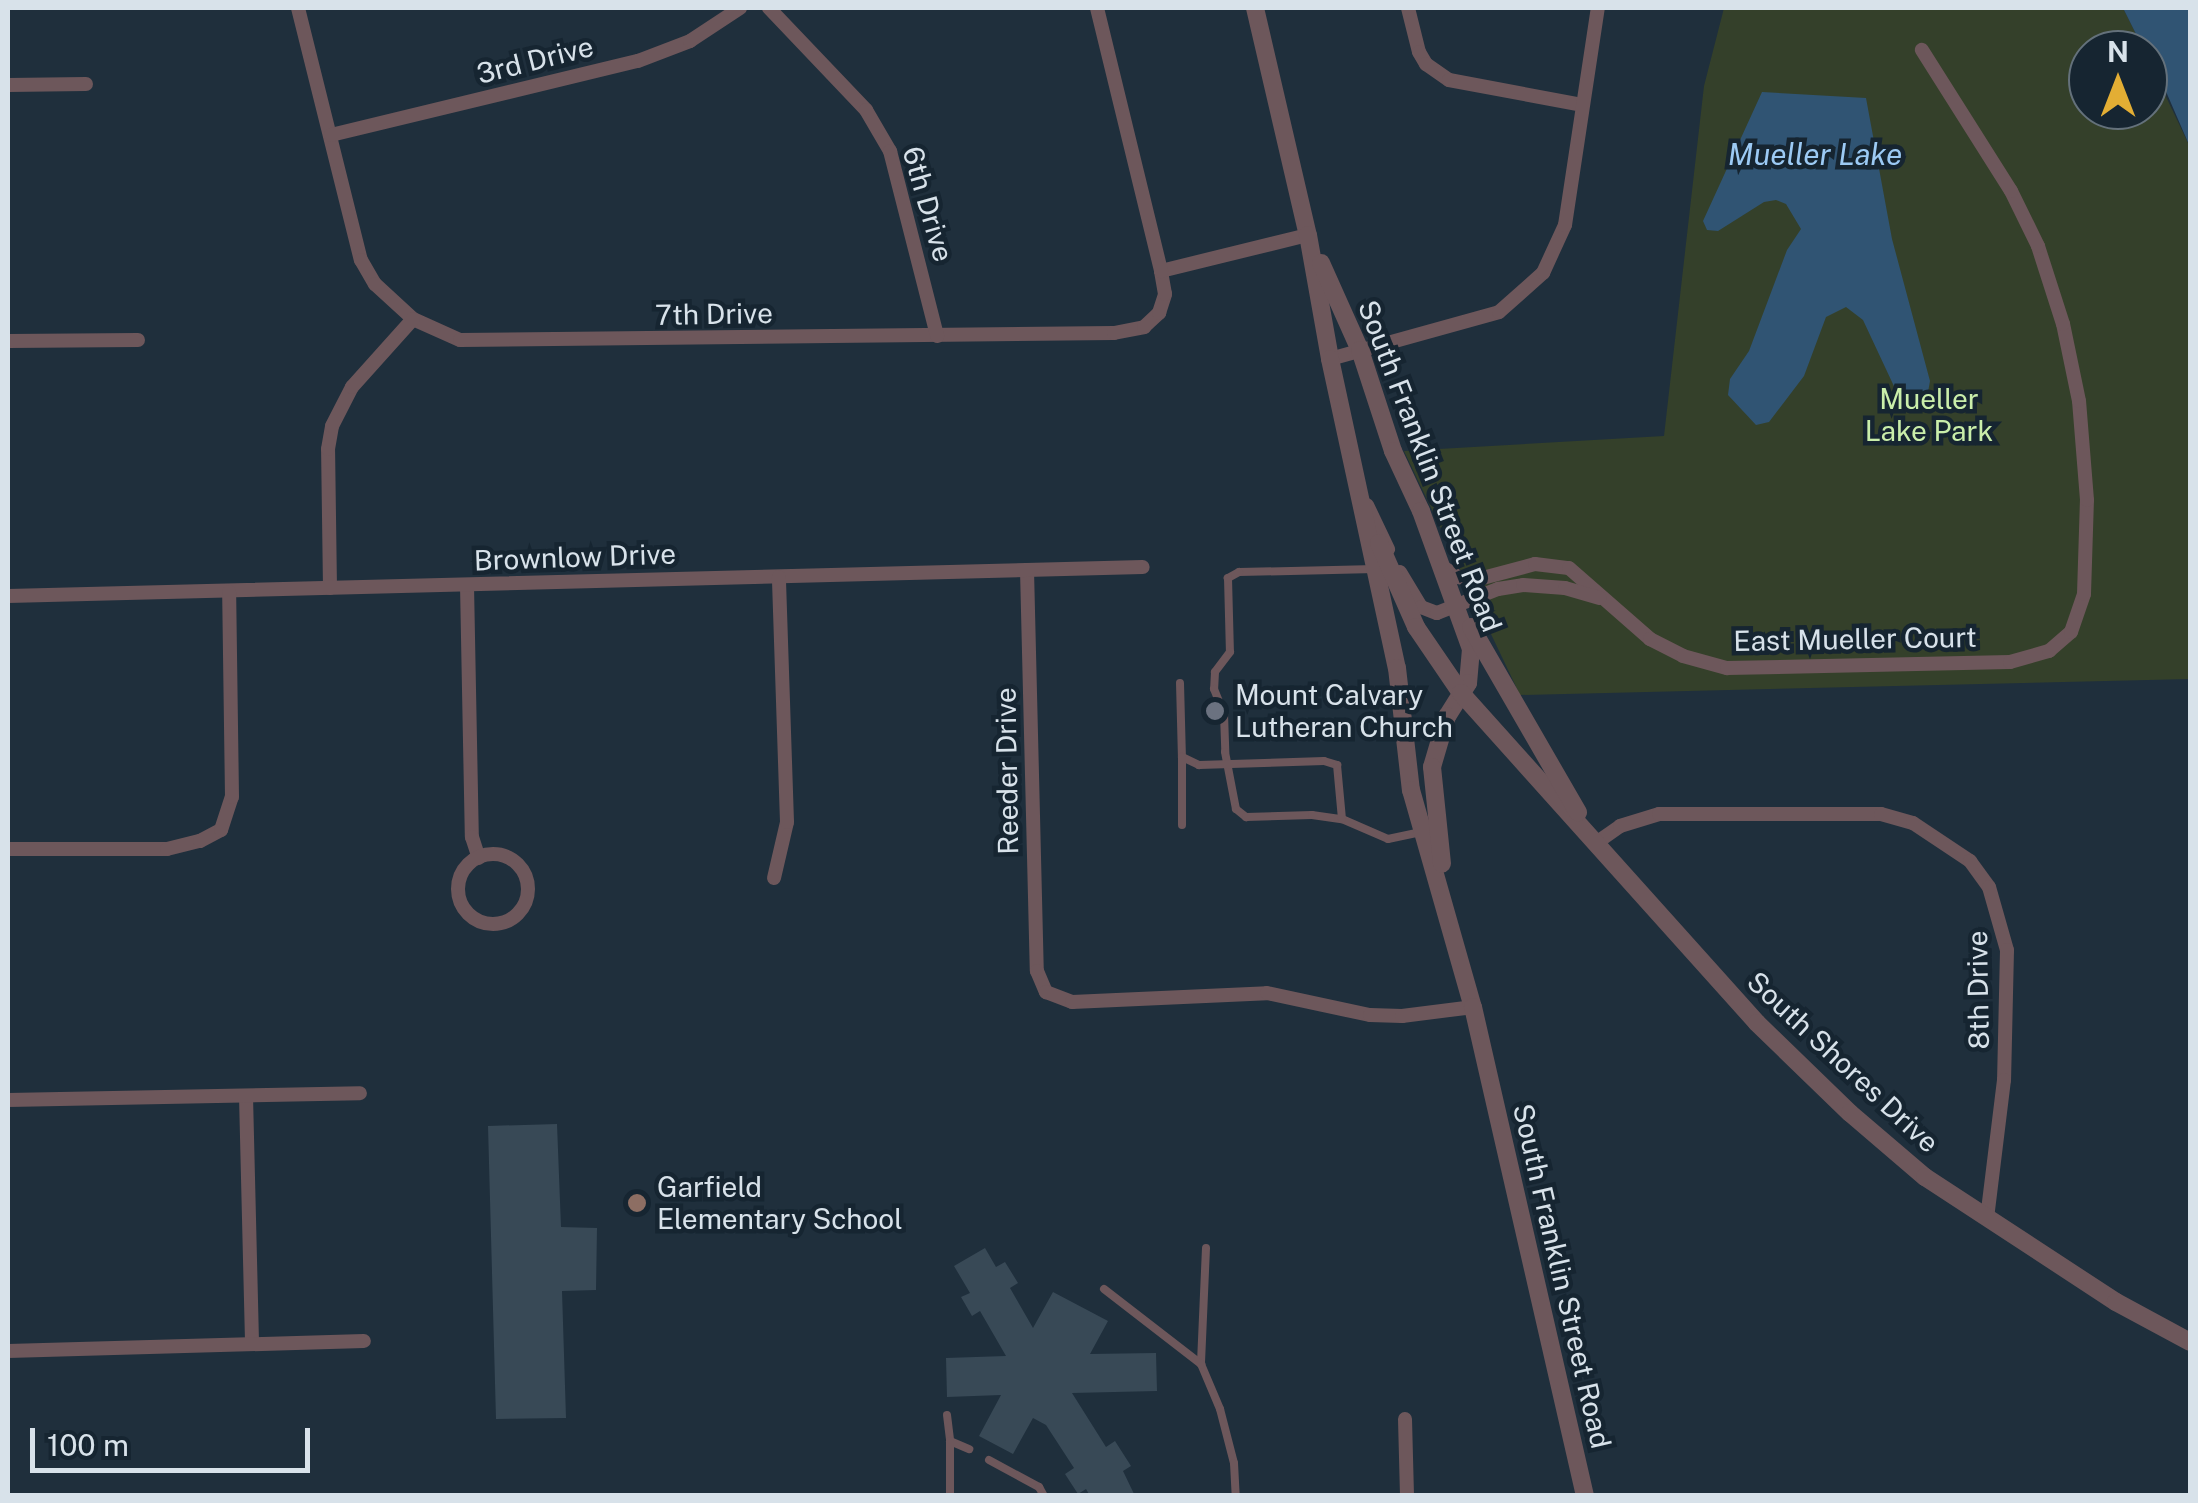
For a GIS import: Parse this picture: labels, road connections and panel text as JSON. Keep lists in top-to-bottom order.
{
  "streets": {
    "street": [
      "3rd Drive",
      "6th Drive",
      "7th Drive",
      "South Franklin Street Road",
      "Brownlow Drive",
      "East Mueller Court",
      "Reeder Drive",
      "8th Drive",
      "South Shores Drive"
    ]
  },
  "crossings": [
    ["3rd Drive", "7th Drive"],
    ["6th Drive", "7th Drive"],
    ["South Franklin Street Road", "East Mueller Court"],
    ["South Franklin Street Road", "Reeder Drive"],
    ["South Franklin Street Road", "South Shores Drive"],
    ["Brownlow Drive", "Reeder Drive"],
    ["East Mueller Court", "South Shores Drive"],
    ["8th Drive", "South Shores Drive"]
  ],
  "water": ["Mueller Lake"],
  "parks": ["Mueller Lake Park"],
  "places": ["Mount Calvary Lutheran Church", "Garfield Elementary School"],
  "scale_bar": "100 m",
  "north": "top"
}
